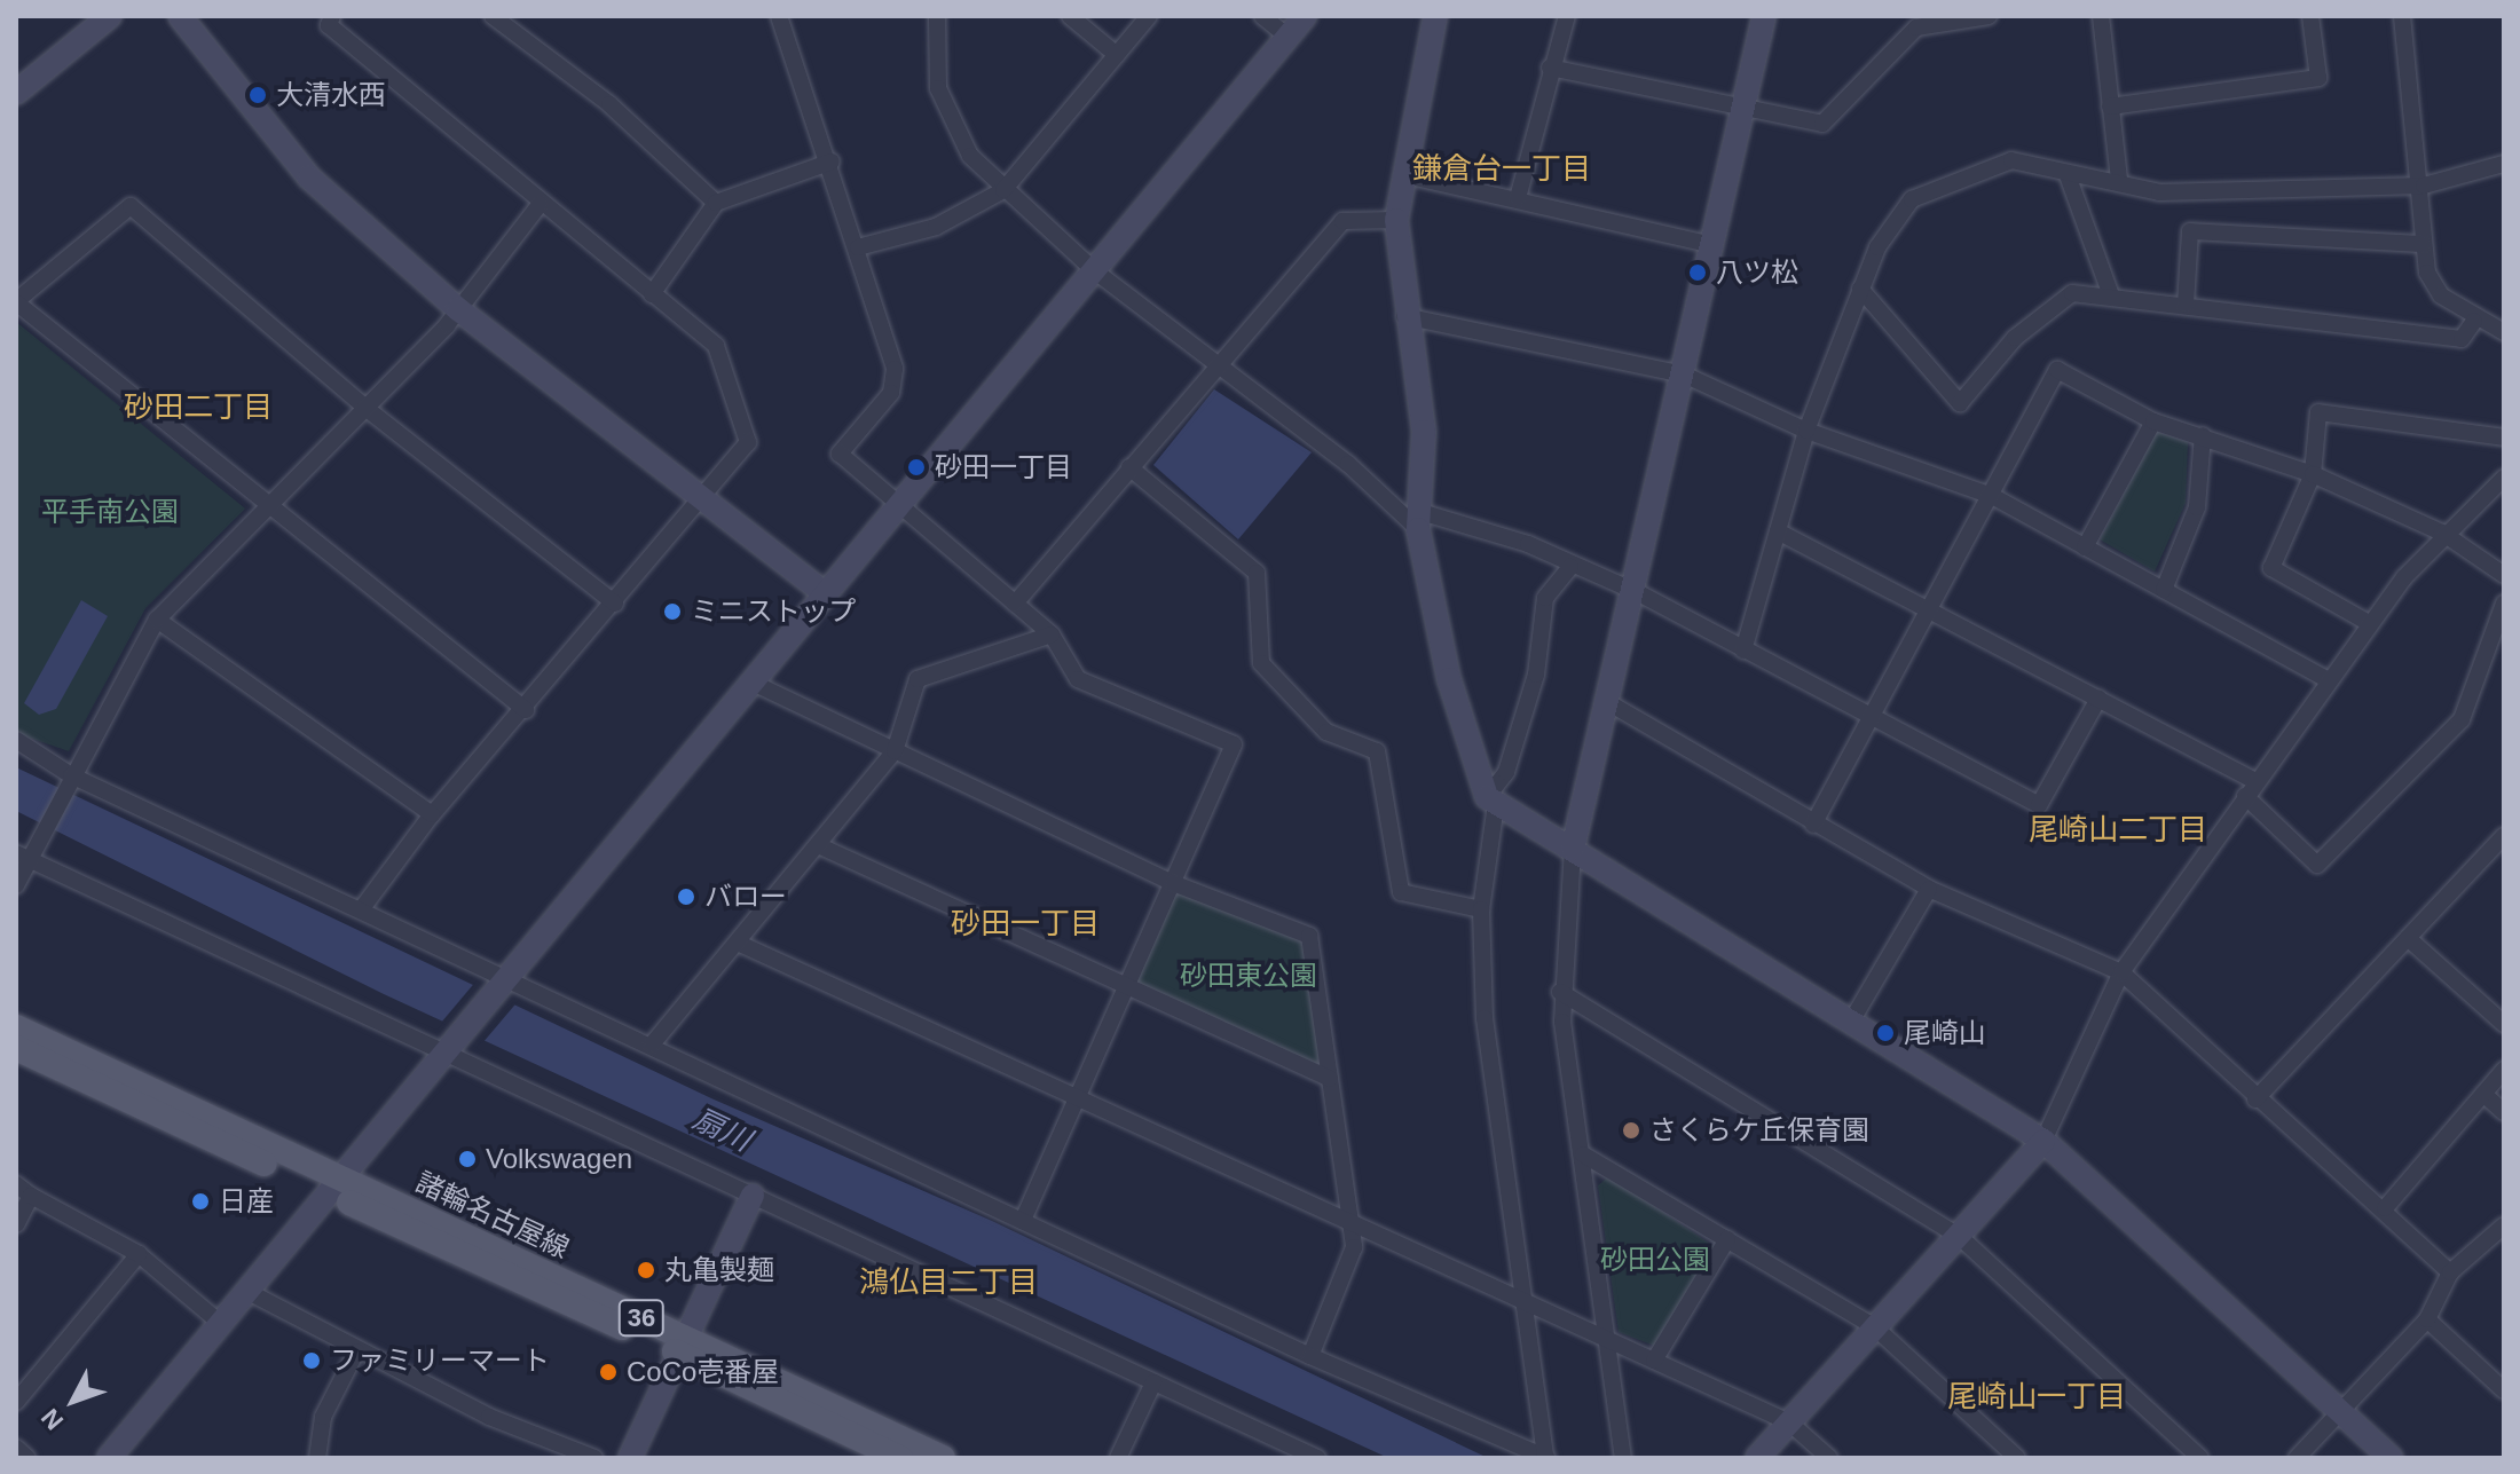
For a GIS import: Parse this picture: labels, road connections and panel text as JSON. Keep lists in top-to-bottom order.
{
  "streets": {
    "main road": ["諸輪名古屋線", "36"]
  },
  "districts": [
    "鎌倉台一丁目",
    "砂田二丁目",
    "尾崎山二丁目",
    "砂田一丁目",
    "鴻仏目二丁目",
    "尾崎山一丁目"
  ],
  "water": ["扇川"],
  "parks": ["平手南公園", "砂田東公園", "砂田公園"],
  "places": [
    "大清水西",
    "八ツ松",
    "砂田一丁目",
    "ミニストップ",
    "バロー",
    "尾崎山",
    "さくらケ丘保育園",
    "Volkswagen",
    "日産",
    "丸亀製麺",
    "ファミリーマート",
    "CoCo壱番屋"
  ],
  "north": "bottom left"
}
